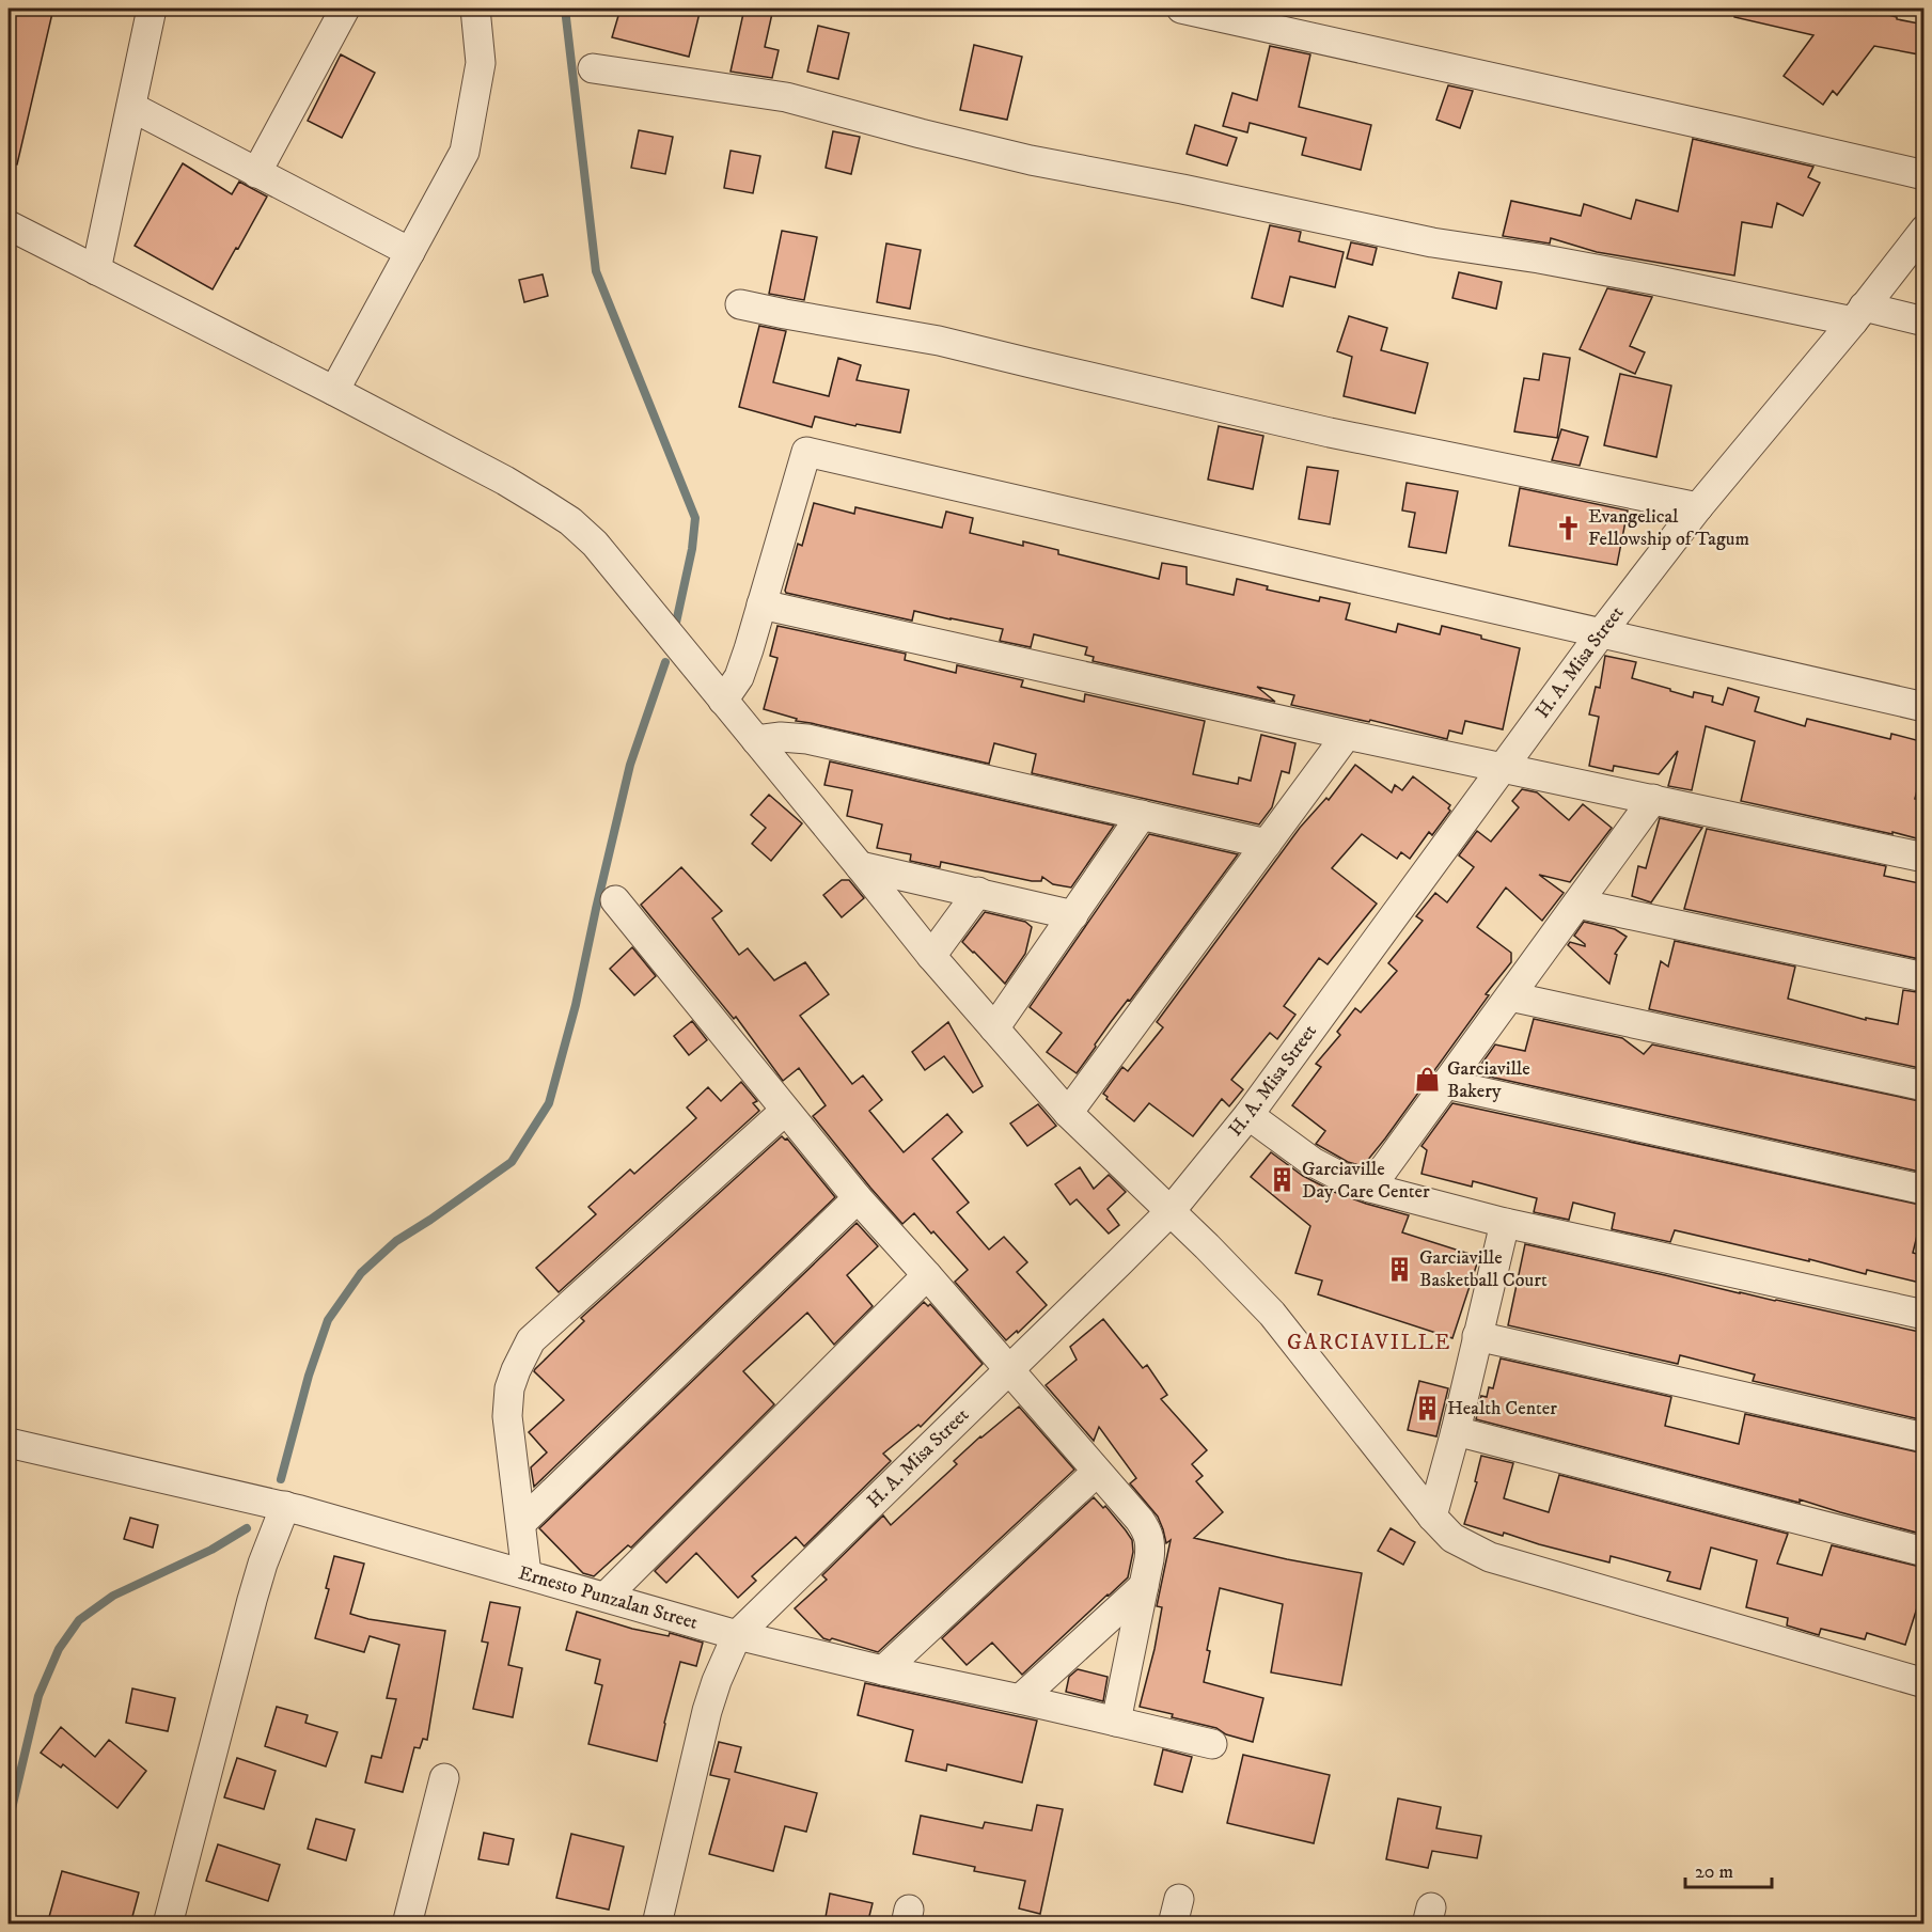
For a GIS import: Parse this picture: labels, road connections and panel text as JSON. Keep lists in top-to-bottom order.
{
  "streets": {
    "street": ["H. A. Misa Street", "Ernesto Punzalan Street"]
  },
  "crossings": [
    ["H. A. Misa Street", "Ernesto Punzalan Street"]
  ],
  "districts": ["GARCIAVILLE"],
  "places": {
    "church": ["Evangelical Fellowship of Tagum"],
    "shop": ["Garciaville Bakery"],
    "building": ["Garciaville Day Care Center", "Garciaville Basketball Court", "Health Center"]
  },
  "scale_bar": "20 m"
}
